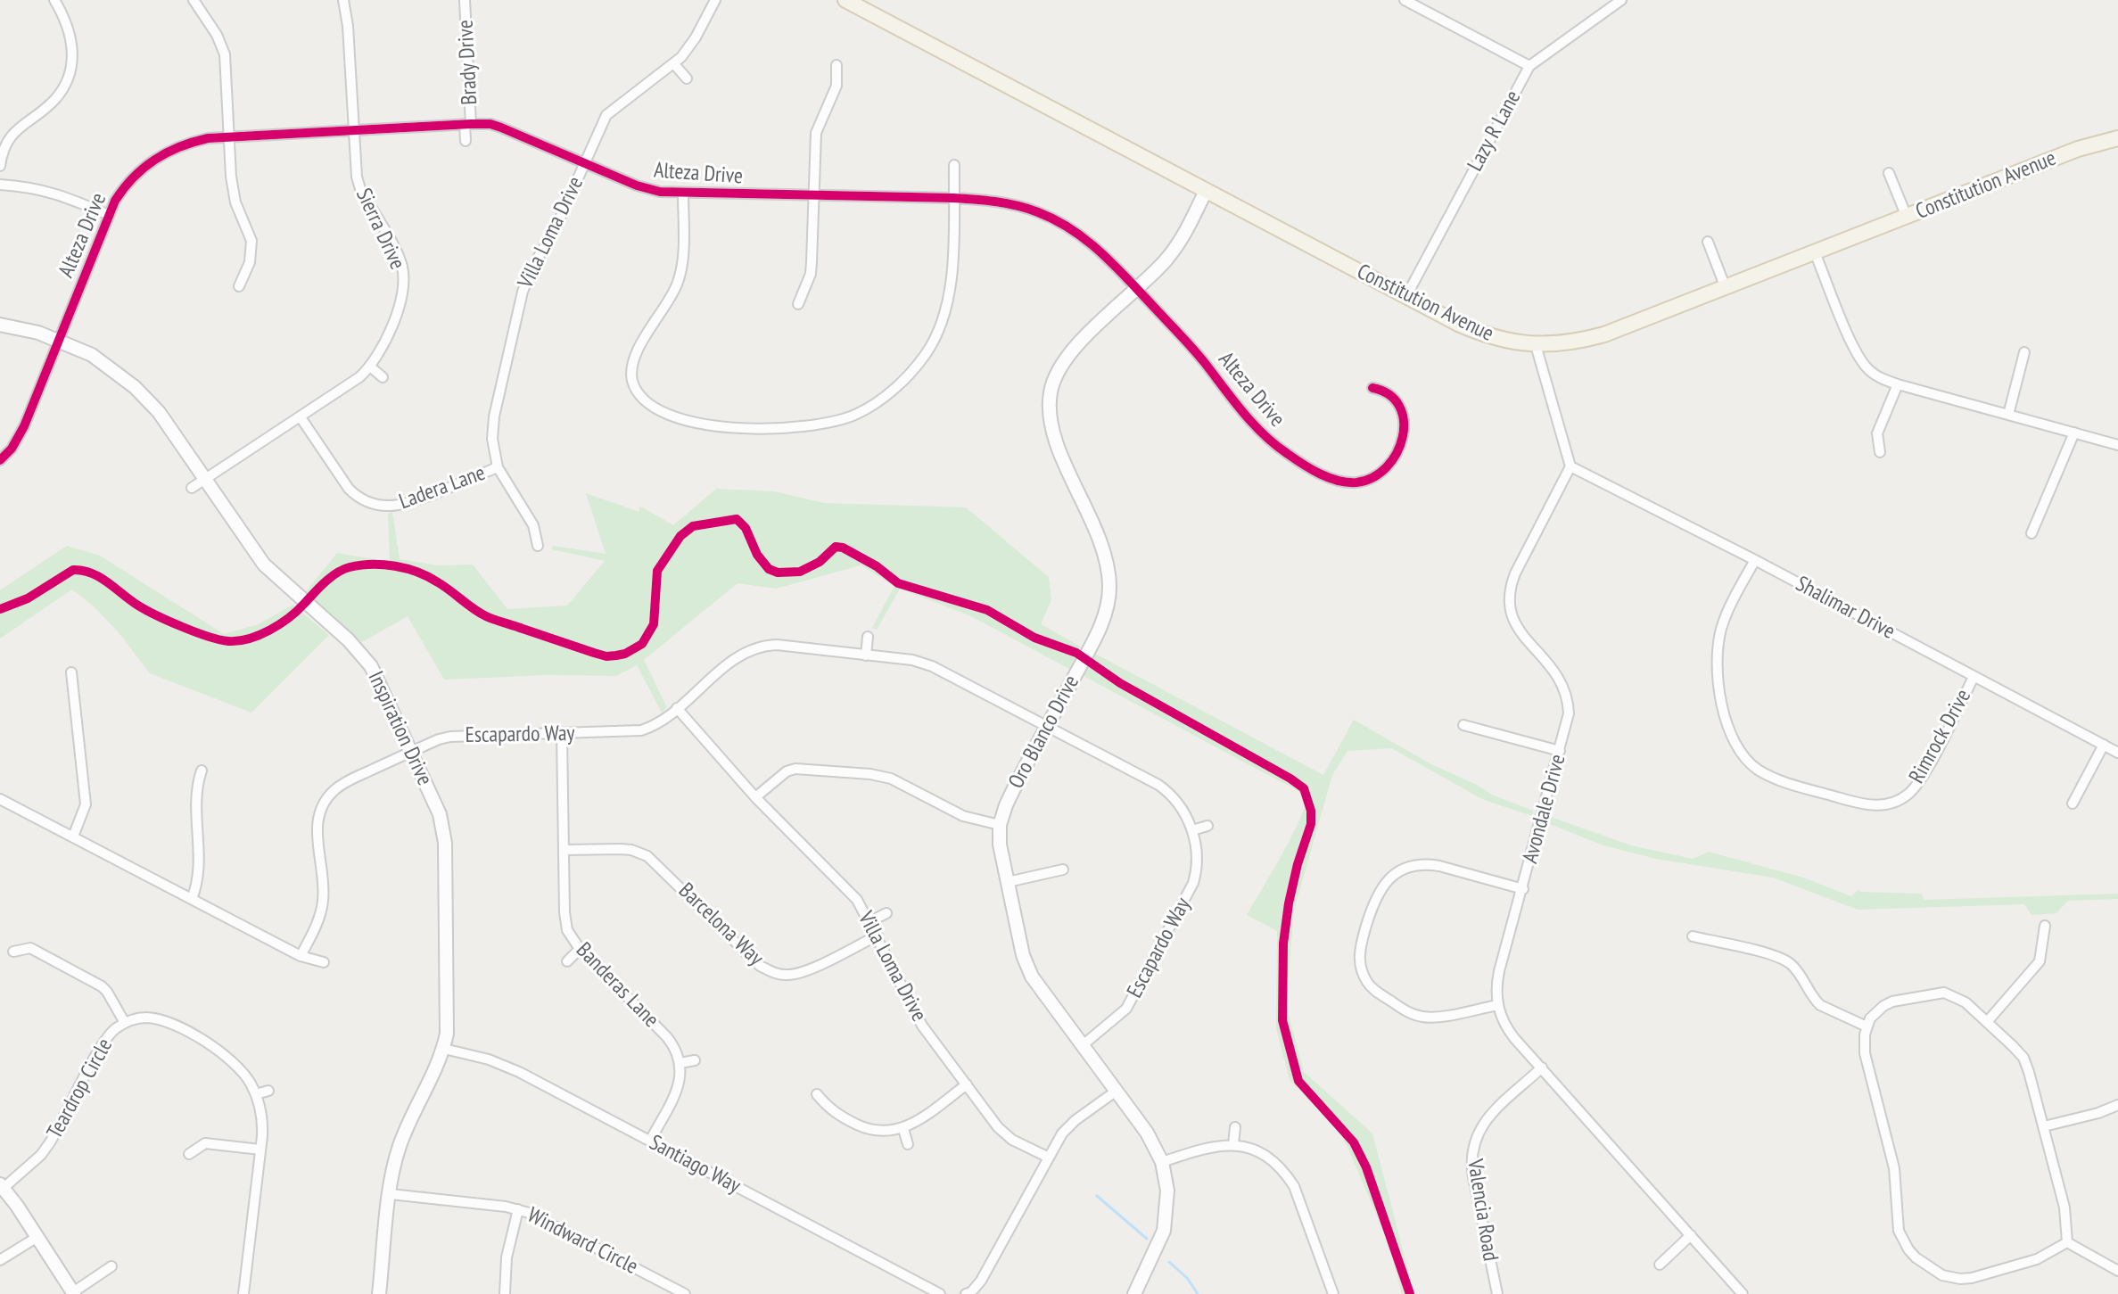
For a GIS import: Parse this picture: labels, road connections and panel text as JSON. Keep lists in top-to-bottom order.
{
  "streets": {
    "main road": ["Constitution Avenue"],
    "street": [
      "Brady Drive",
      "Lazy R Lane",
      "Alteza Drive",
      "Sierra Drive",
      "Villa Loma Drive",
      "Ladera Lane",
      "Shalimar Drive",
      "Inspiration Drive",
      "Oro Blanco Drive",
      "Escapardo Way",
      "Rimrock Drive",
      "Avondale Drive",
      "Barcelona Way",
      "Banderas Lane",
      "Teardrop Circle",
      "Santiago Way",
      "Valencia Road",
      "Windward Circle"
    ]
  },
  "crossings": [
    ["Brady Drive", "Alteza Drive"],
    ["Lazy R Lane", "Constitution Avenue"],
    ["Alteza Drive", "Sierra Drive"],
    ["Alteza Drive", "Villa Loma Drive"],
    ["Alteza Drive", "Inspiration Drive"],
    ["Alteza Drive", "Oro Blanco Drive"],
    ["Constitution Avenue", "Oro Blanco Drive"],
    ["Sierra Drive", "Ladera Lane"],
    ["Sierra Drive", "Inspiration Drive"],
    ["Villa Loma Drive", "Ladera Lane"],
    ["Villa Loma Drive", "Escapardo Way"],
    ["Villa Loma Drive", "Barcelona Way"],
    ["Shalimar Drive", "Rimrock Drive"],
    ["Shalimar Drive", "Avondale Drive"],
    ["Inspiration Drive", "Escapardo Way"],
    ["Inspiration Drive", "Santiago Way"],
    ["Inspiration Drive", "Windward Circle"],
    ["Oro Blanco Drive", "Escapardo Way"],
    ["Escapardo Way", "Banderas Lane"]
  ]
}
